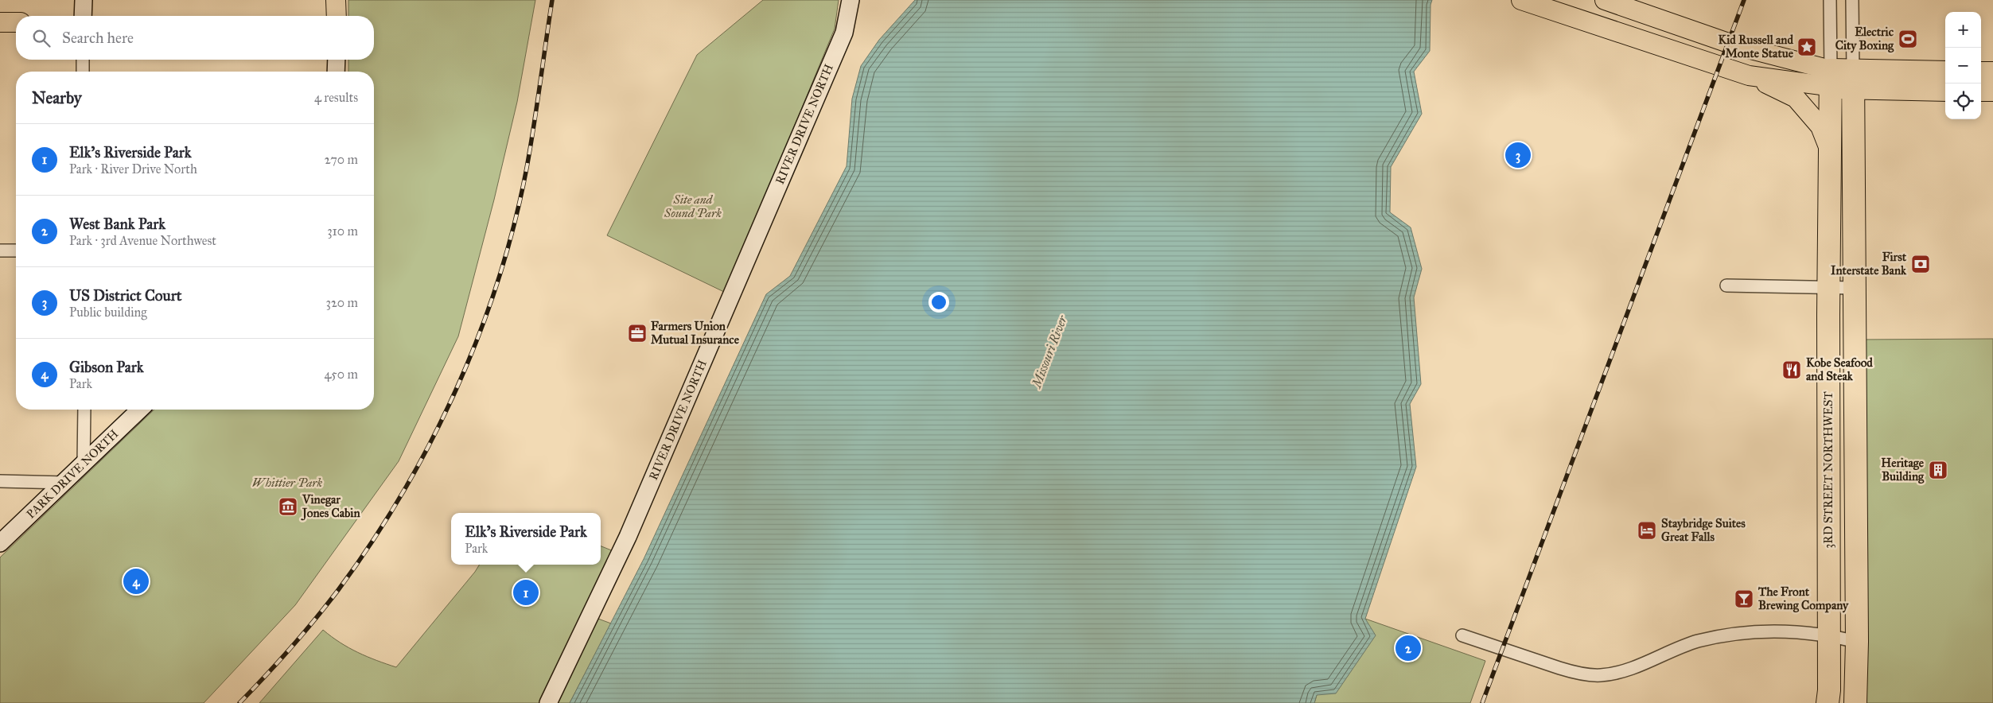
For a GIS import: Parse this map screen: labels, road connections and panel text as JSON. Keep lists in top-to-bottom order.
{
  "streets": {
    "highway": ["3RD STREET NORTHWEST"],
    "main road": ["RIVER DRIVE NORTH", "PARK DRIVE NORTH"]
  },
  "water": ["Missouri River"],
  "parks": ["Site and Sound Park", "Whittier Park"],
  "places": {
    "sports": ["Electric City Boxing"],
    "place": ["Kid Russell and Monte Statue"],
    "bank": ["First Interstate Bank"],
    "office": ["Farmers Union Mutual Insurance"],
    "restaurant": ["Kobe Seafood and Steak"],
    "building": ["Heritage Building"],
    "museum": ["Vinegar Jones Cabin"],
    "hotel": ["Staybridge Suites Great Falls"],
    "bar": ["The Front Brewing Company"]
  },
  "page": {
    "map_buttons": ["+", "−"],
    "search": "Search here",
    "heading": ["Nearby", "4 results"],
    "list": [
      {
        "mark": "1",
        "name": "Elk's Riverside Park",
        "note": "Park · River Drive North",
        "value": "270 m"
      },
      {
        "mark": "2",
        "name": "West Bank Park",
        "note": "Park · 3rd Avenue Northwest",
        "value": "310 m"
      },
      {
        "mark": "3",
        "name": "US District Court",
        "note": "Public building",
        "value": "320 m"
      },
      {
        "mark": "4",
        "name": "Gibson Park",
        "note": "Park",
        "value": "450 m"
      }
    ],
    "pins": [
      "3",
      "4",
      "1",
      "2"
    ],
    "popup": ["Elk's Riverside Park", "Park"]
  }
}
